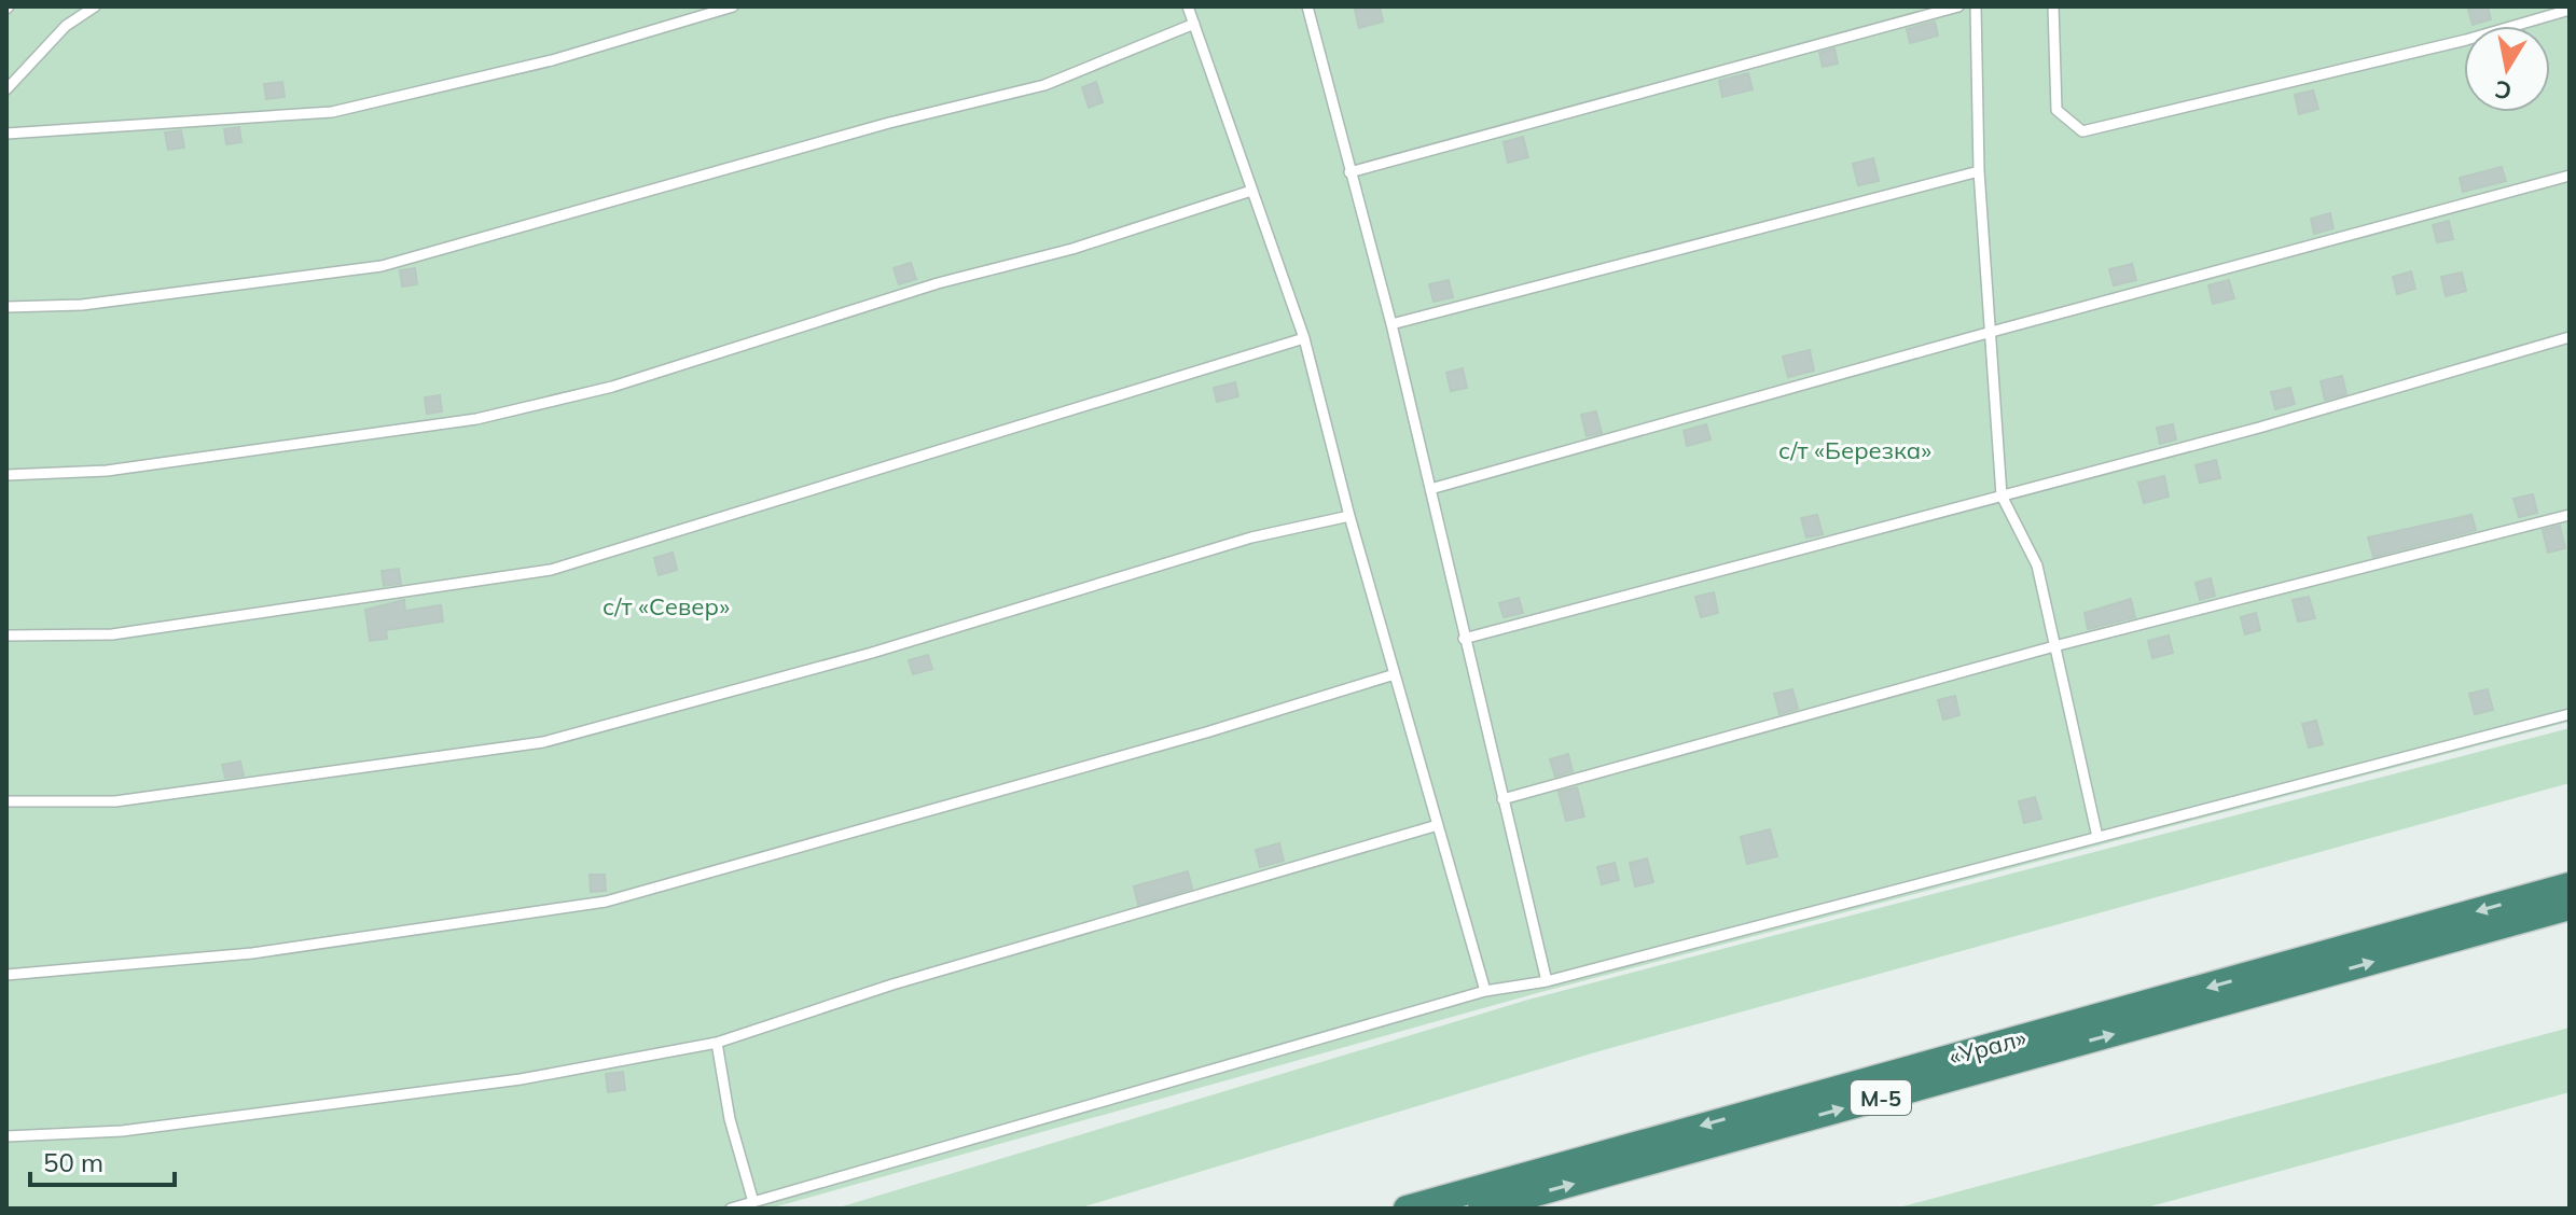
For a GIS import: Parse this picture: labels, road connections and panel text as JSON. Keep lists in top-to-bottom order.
{
  "streets": {
    "highway": ["«Урал»", "М-5"]
  },
  "parks": ["с/т «Березка»", "с/т «Север»"],
  "scale_bar": "50 m",
  "north": "bottom"
}
